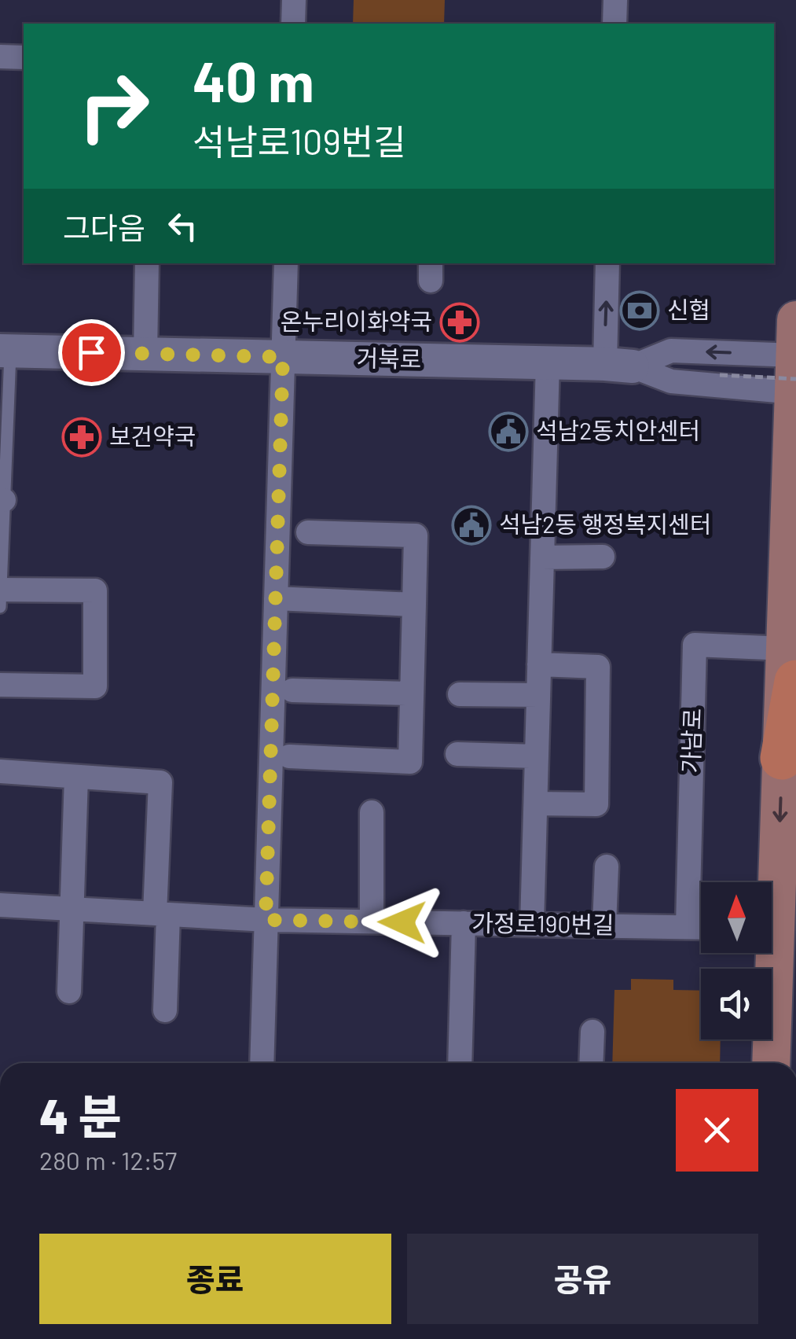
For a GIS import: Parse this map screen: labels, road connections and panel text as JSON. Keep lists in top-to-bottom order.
{
  "streets": {
    "street": ["거북로", "가남로", "가정로190번길"]
  },
  "crossings": [
    ["가남로", "가정로190번길"]
  ],
  "places": {
    "bank": ["신협"],
    "pharmacy": ["온누리이화약국", "보건약국"],
    "public building": ["석남2동치안센터", "석남2동 행정복지센터"]
  },
  "north": "top",
  "page": {
    "turn": ["40 m", "석남로109번길"],
    "then": "그다음",
    "heading": ["4 분", "280 m · 12:57"],
    "buttons": ["종료", "공유"]
  }
}
